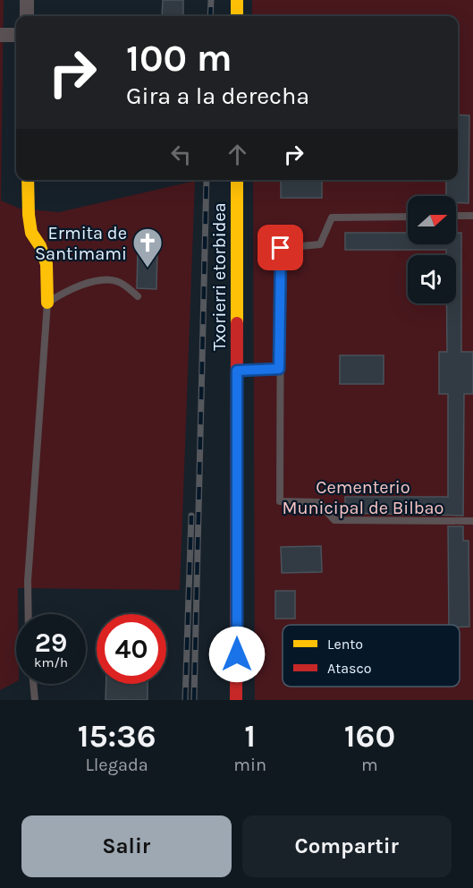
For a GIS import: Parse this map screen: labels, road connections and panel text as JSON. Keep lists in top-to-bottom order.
{
  "streets": {
    "street": ["Txorierri etorbidea"]
  },
  "parks": ["Cementerio Municipal de Bilbao"],
  "places": {
    "church": ["Ermita de Santimami"]
  },
  "legend": ["Lento", "Atasco"],
  "north": "right",
  "page": {
    "turn": ["100 m", "Gira a la derecha"],
    "speed": "29 km/h",
    "limit": "40",
    "eta": [
      "15:36",
      "Llegada",
      "1",
      "min",
      "160",
      "m"
    ],
    "buttons": ["Salir", "Compartir"]
  }
}
